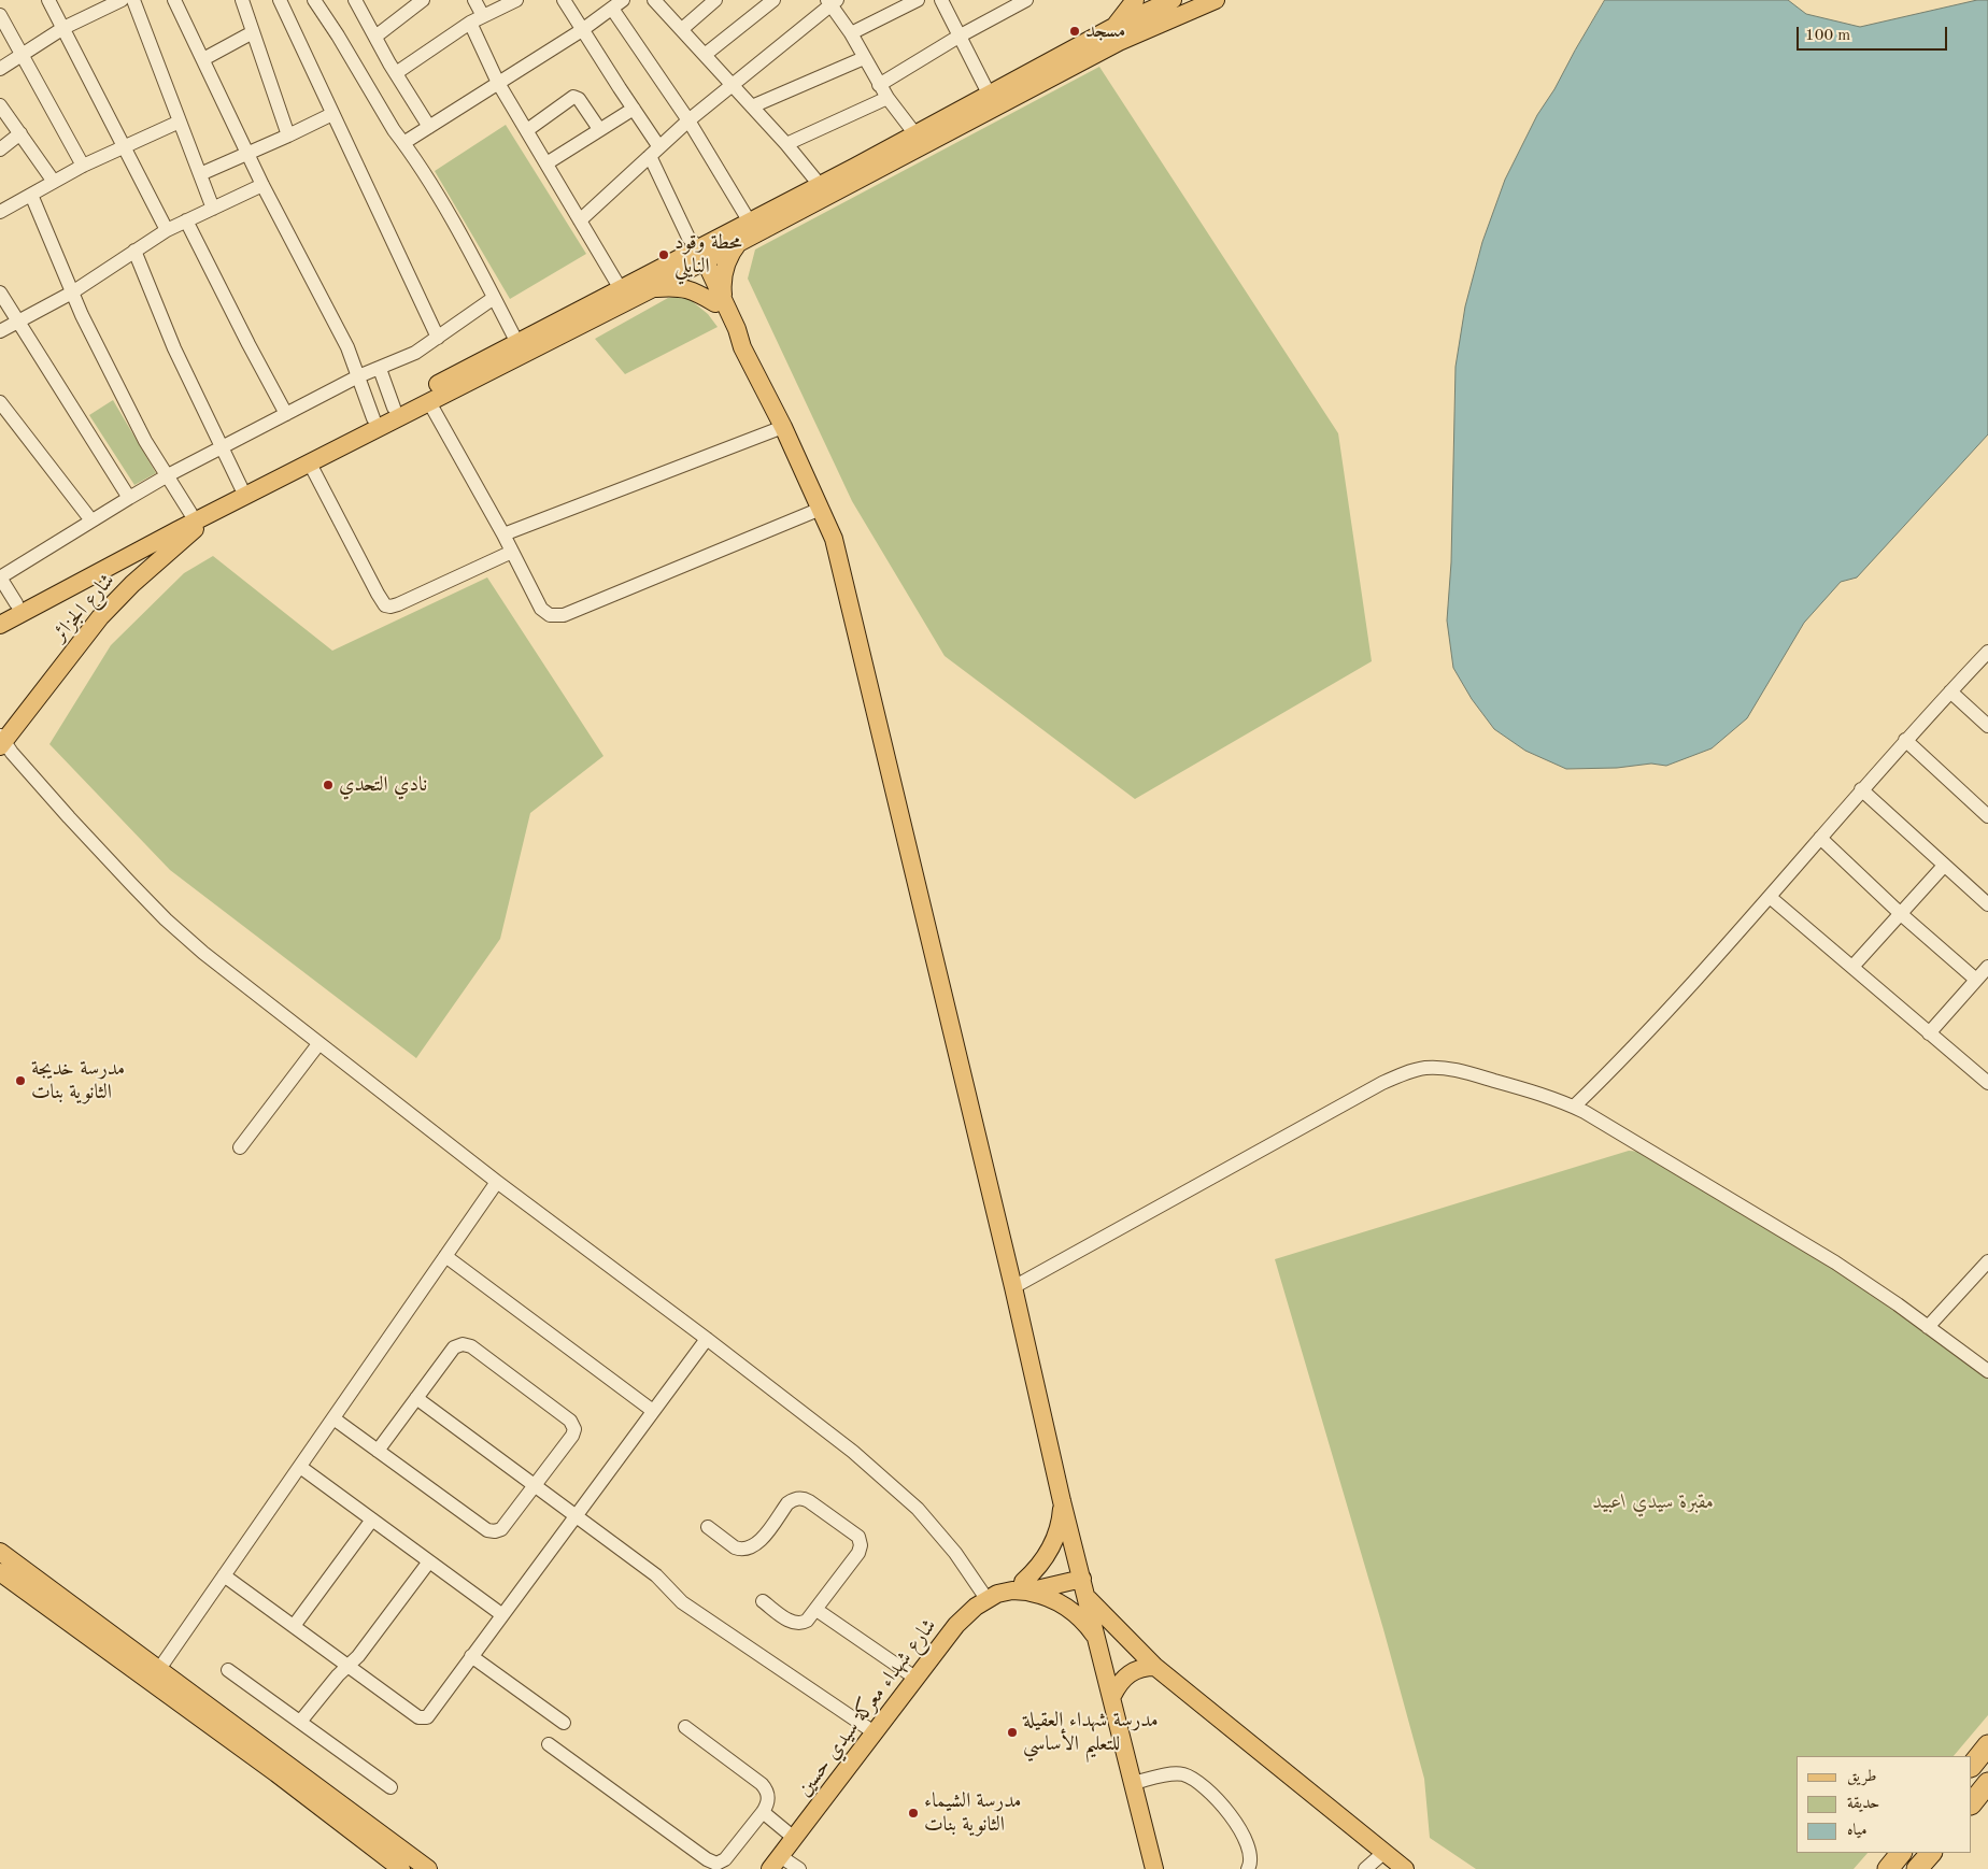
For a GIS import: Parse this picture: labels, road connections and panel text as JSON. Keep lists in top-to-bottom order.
{
  "streets": {
    "main road": ["شارع الجزائر", "شارع شهداء معركة سيدي حسين"]
  },
  "parks": ["مقبرة سيدي اعبيد"],
  "places": [
    "مسجد",
    "محطة وقود النايلي",
    "نادي التحدي",
    "مدرسة خديجة الثانوية بنات",
    "مدرسة شهداء العقيلة للتعليم الأساسي",
    "مدرسة الشيماء الثانوية بنات"
  ],
  "legend": ["طريق", "حديقة", "مياه"],
  "scale_bar": "100 m"
}
